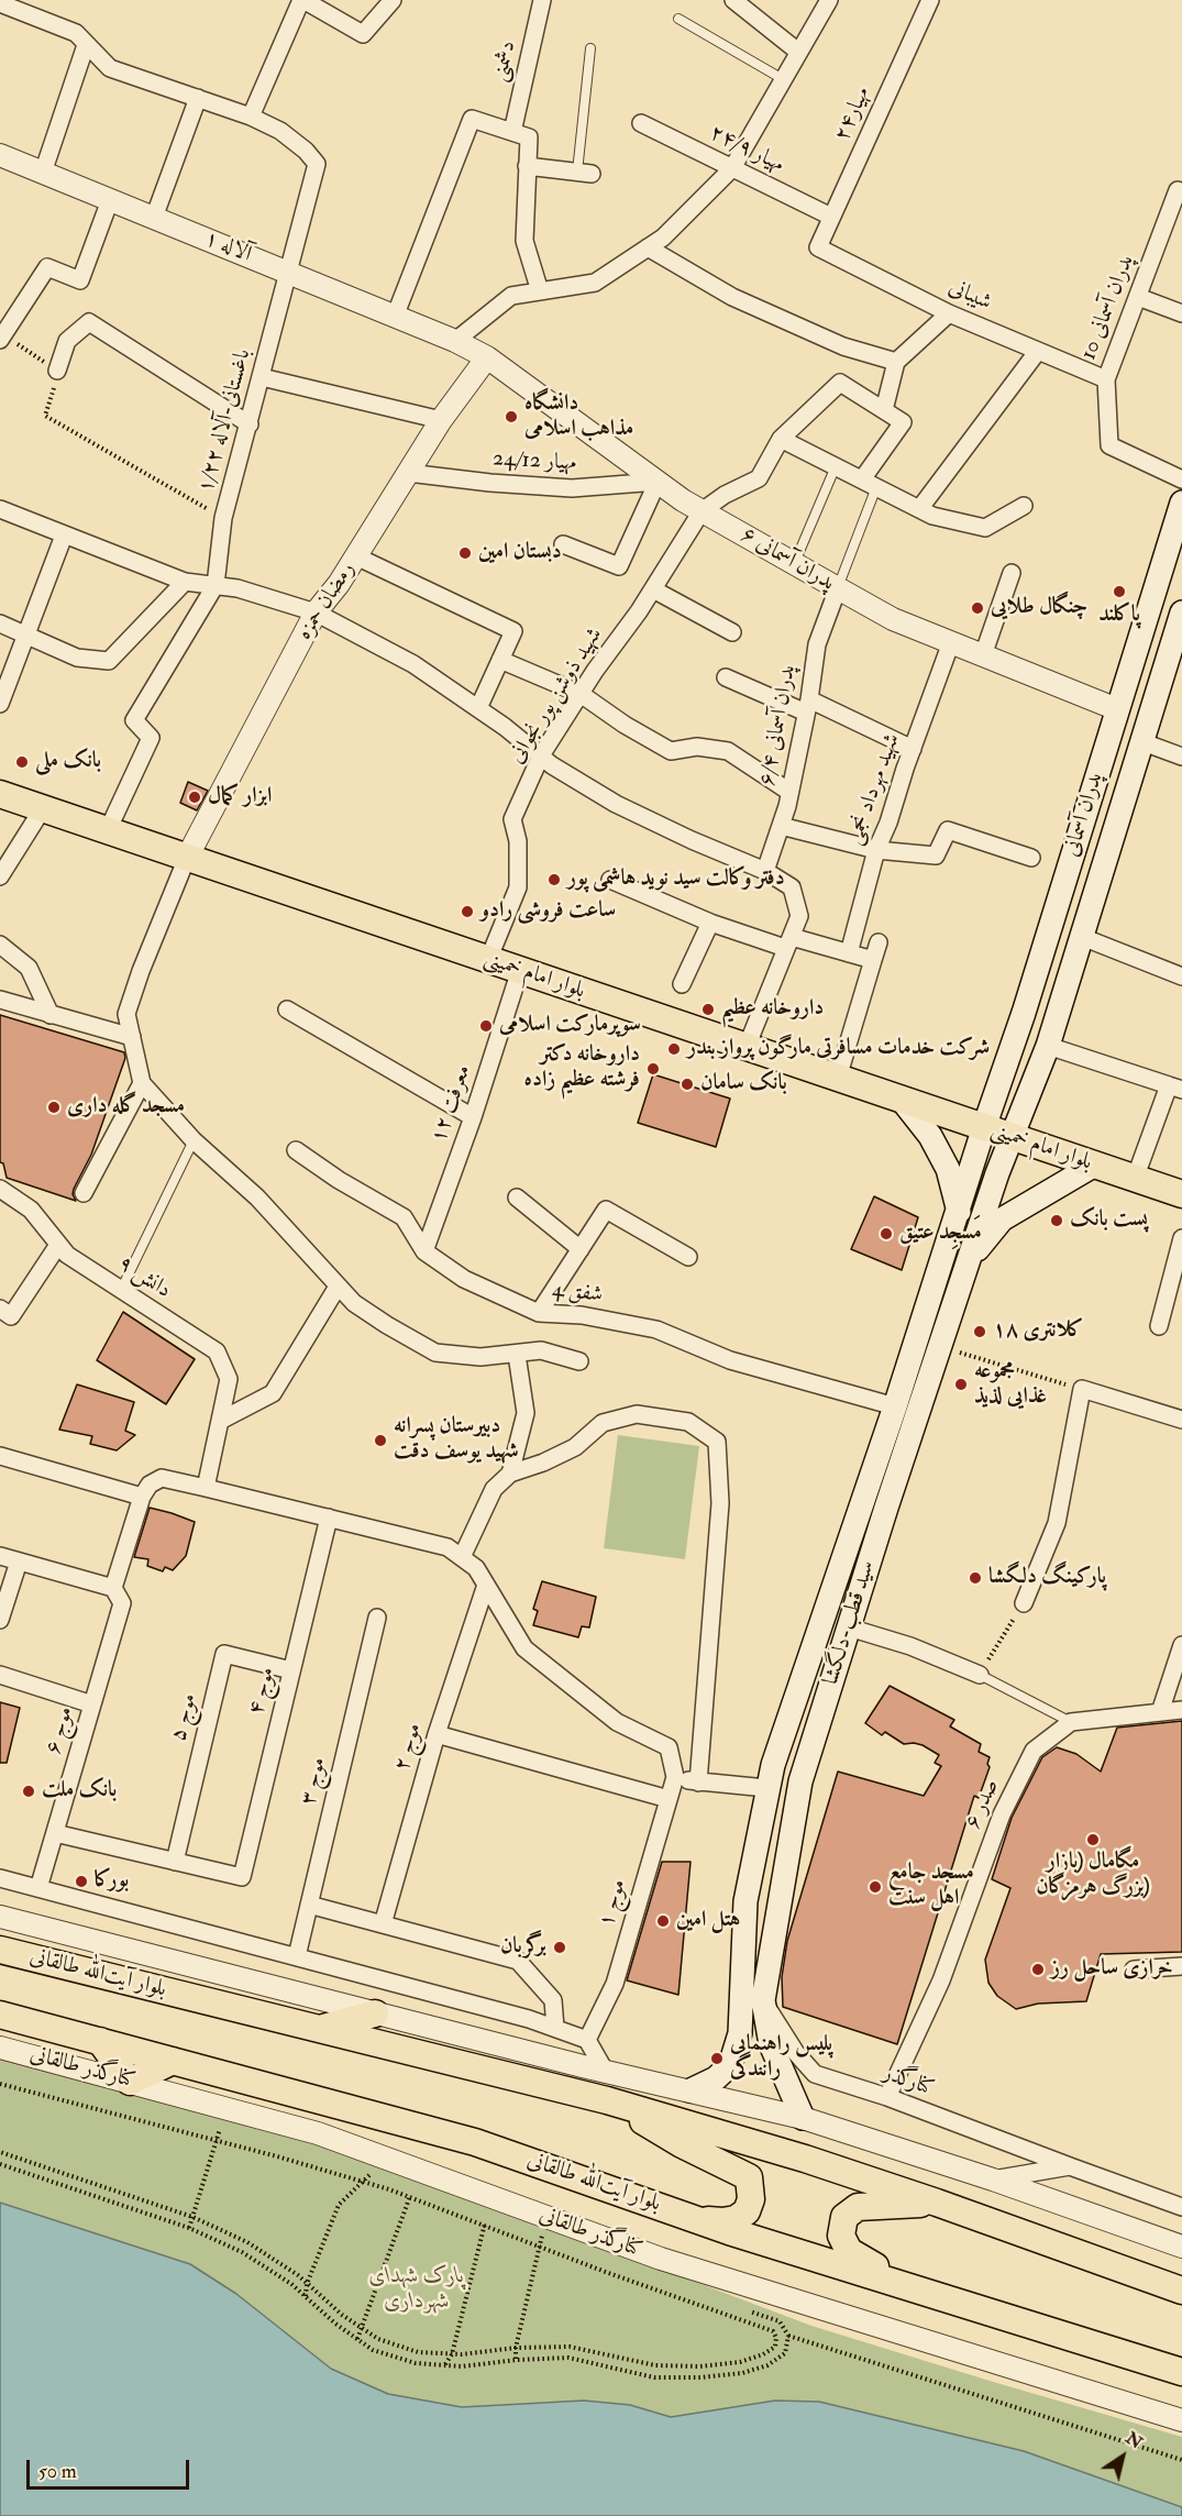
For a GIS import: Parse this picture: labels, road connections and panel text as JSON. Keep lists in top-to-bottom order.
{
  "streets": {
    "main road": [
      "پدران آسمانی",
      "بلوار امام خمینی",
      "سید قطب-دلگشا",
      "بلوار آیت‌الله طالقانی"
    ],
    "street": [
      "دشمنی",
      "مهیار۲۴",
      "مهیار ۲۴/۹",
      "آلاله ۱",
      "شیبانی",
      "پدران آسمانی 10",
      "باغستانی-آلاله ۱/۲۲",
      "مهیار 24/12",
      "پدران آسمانی ۶",
      "رمضان حمزه",
      "شهید ذوشن پور نجوانی",
      "پدران آسمانی ۶/۴",
      "شهید مهرداد نجمی",
      "معرفت ۱۲",
      "دانش ۹",
      "شفق 4",
      "موج ۴",
      "موج ۵",
      "موج ۶",
      "موج ۲",
      "موج ۳",
      "صدر ۶",
      "موج ۱",
      "کنارگذر طالقانی",
      "کنارگذر"
    ]
  },
  "crossings": [
    ["مهیار۲۴", "مهیار ۲۴/۹"],
    ["مهیار۲۴", "شیبانی"],
    ["آلاله ۱", "باغستانی-آلاله ۱/۲۲"],
    ["آلاله ۱", "پدران آسمانی ۶"],
    ["آلاله ۱", "رمضان حمزه"],
    ["شیبانی", "پدران آسمانی 10"],
    ["مهیار 24/12", "پدران آسمانی ۶"],
    ["مهیار 24/12", "رمضان حمزه"],
    ["پدران آسمانی ۶", "رمضان حمزه"],
    ["پدران آسمانی ۶", "شهید ذوشن پور نجوانی"],
    ["پدران آسمانی ۶", "پدران آسمانی ۶/۴"],
    ["پدران آسمانی ۶", "شهید مهرداد نجمی"],
    ["پدران آسمانی ۶", "پدران آسمانی"],
    ["رمضان حمزه", "بلوار امام خمینی"],
    ["شهید ذوشن پور نجوانی", "بلوار امام خمینی"],
    ["پدران آسمانی", "بلوار امام خمینی"],
    ["پدران آسمانی", "سید قطب-دلگشا"],
    ["بلوار امام خمینی", "معرفت ۱۲"],
    ["بلوار امام خمینی", "سید قطب-دلگشا"],
    ["معرفت ۱۲", "شفق 4"],
    ["شفق 4", "سید قطب-دلگشا"],
    ["سید قطب-دلگشا", "کنارگذر"],
    ["موج ۴", "موج ۵"],
    ["صدر ۶", "کنارگذر"]
  ],
  "parks": ["پارک شهدای شهرداری"],
  "places": [
    "دانشگاه مذاهب اسلامی",
    "دبستان امین",
    "پاکلند",
    "چنگال طلایی",
    "بانک ملى",
    "ابزار کمال",
    "دفتر وکالت سید نوید هاشمی پور",
    "ساعت فروشی رادو",
    "داروخانه عظیم",
    "سوپرمارکت اسلامی",
    "شرکت خدمات مسافرتی مارگون پرواز بندر",
    "داروخانه دکتر فرشته عظیم زاده",
    "بانک سامان",
    "مسجد گله داری",
    "پست بانک",
    "مَسجِد عتیق",
    "کلانتری ۱۸",
    "مجموعه غذایی لذیذ",
    "دبیرستان پسرانه شهید یوسف دقت",
    "پارکینگ دلگشا",
    "بانک ملت",
    "مگامال (بازار بزرگ هرمزگان)",
    "بورکا",
    "مسجد جامع اهل سنت",
    "هتل امین",
    "برگربان",
    "خرازی ساحل رز",
    "پلیس راهنمایی رانندگی"
  ],
  "scale_bar": "50 m",
  "north": "top right"
}
